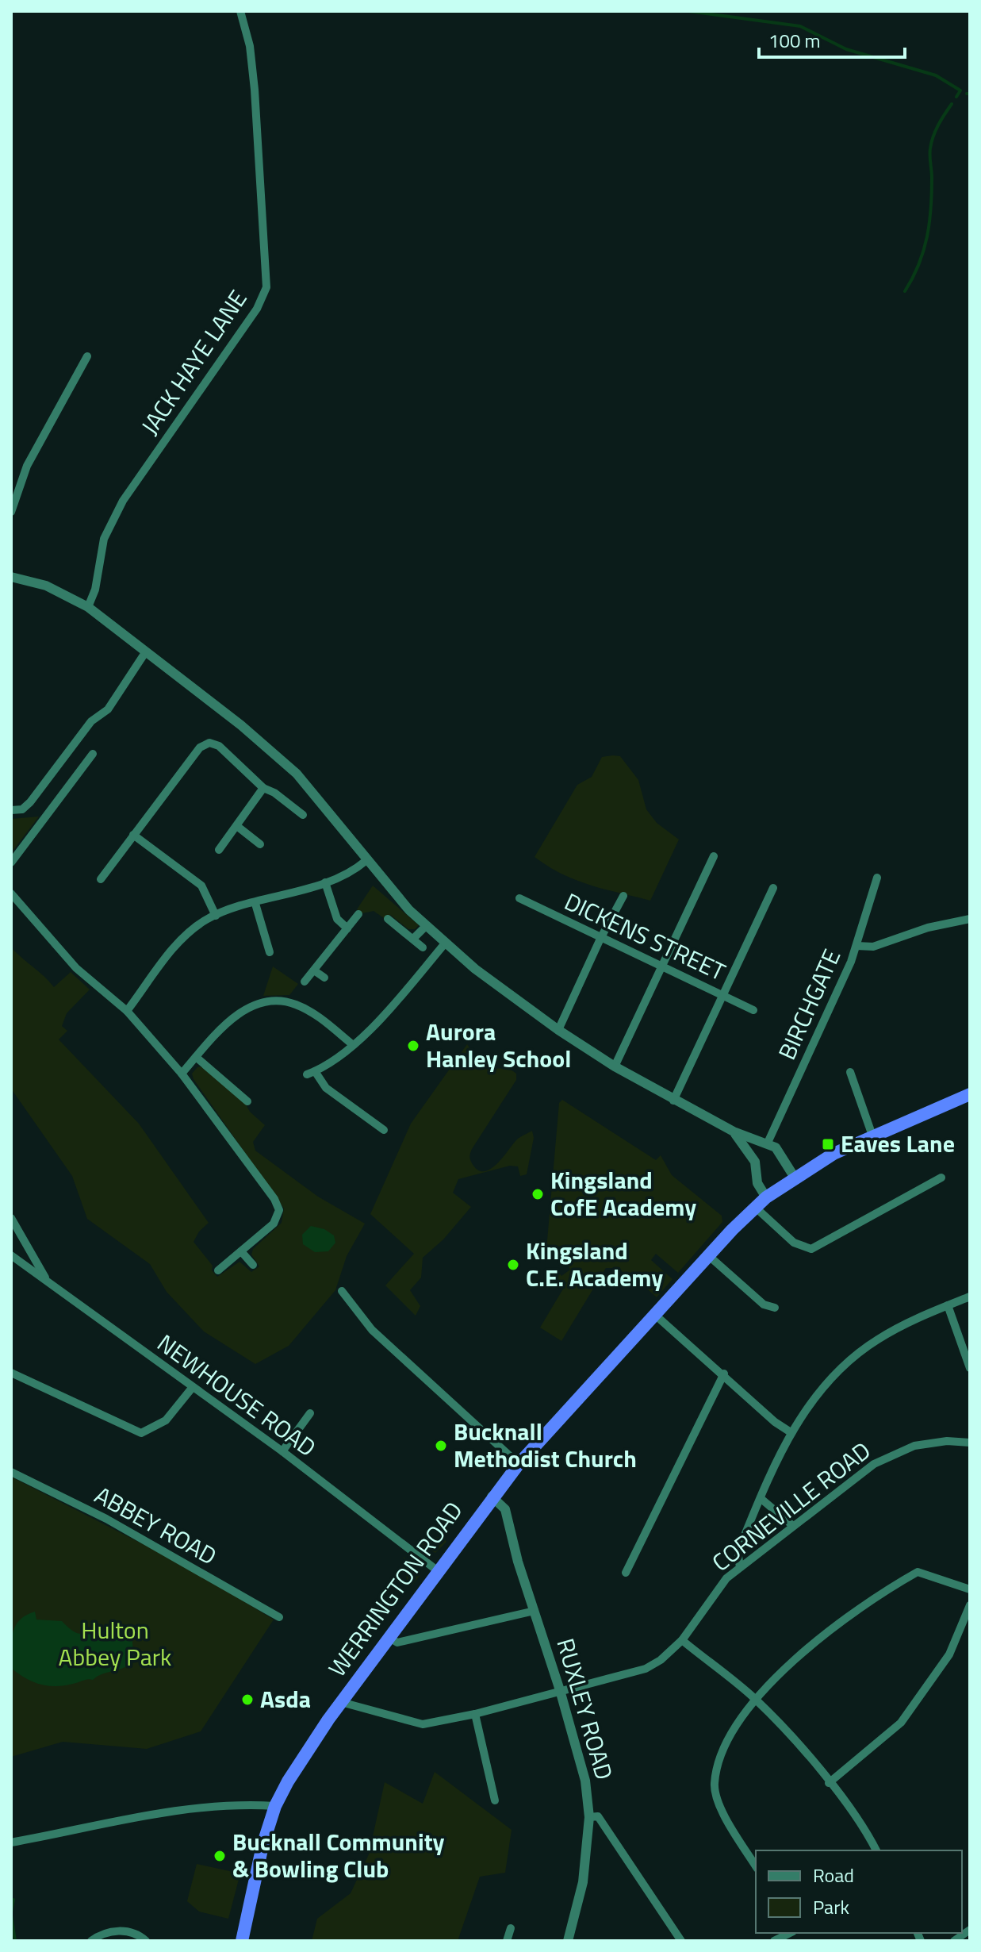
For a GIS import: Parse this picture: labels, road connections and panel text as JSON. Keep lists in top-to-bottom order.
{
  "streets": {
    "highway": ["WERRINGTON ROAD"],
    "street": [
      "JACK HAYE LANE",
      "DICKENS STREET",
      "BIRCHGATE",
      "NEWHOUSE ROAD",
      "CORNEVILLE ROAD",
      "ABBEY ROAD",
      "RUXLEY ROAD"
    ]
  },
  "crossings": [
    ["NEWHOUSE ROAD", "WERRINGTON ROAD"],
    ["CORNEVILLE ROAD", "WERRINGTON ROAD"],
    ["CORNEVILLE ROAD", "RUXLEY ROAD"],
    ["WERRINGTON ROAD", "RUXLEY ROAD"]
  ],
  "parks": ["Hulton Abbey Park"],
  "places": {
    "other": [
      "Aurora Hanley School",
      "Kingsland CofE Academy",
      "Kingsland C.E. Academy",
      "Bucknall Methodist Church",
      "Asda",
      "Bucknall Community & Bowling Club"
    ],
    "transit": ["Eaves Lane"]
  },
  "legend": ["Road", "Park"],
  "scale_bar": "100 m"
}
